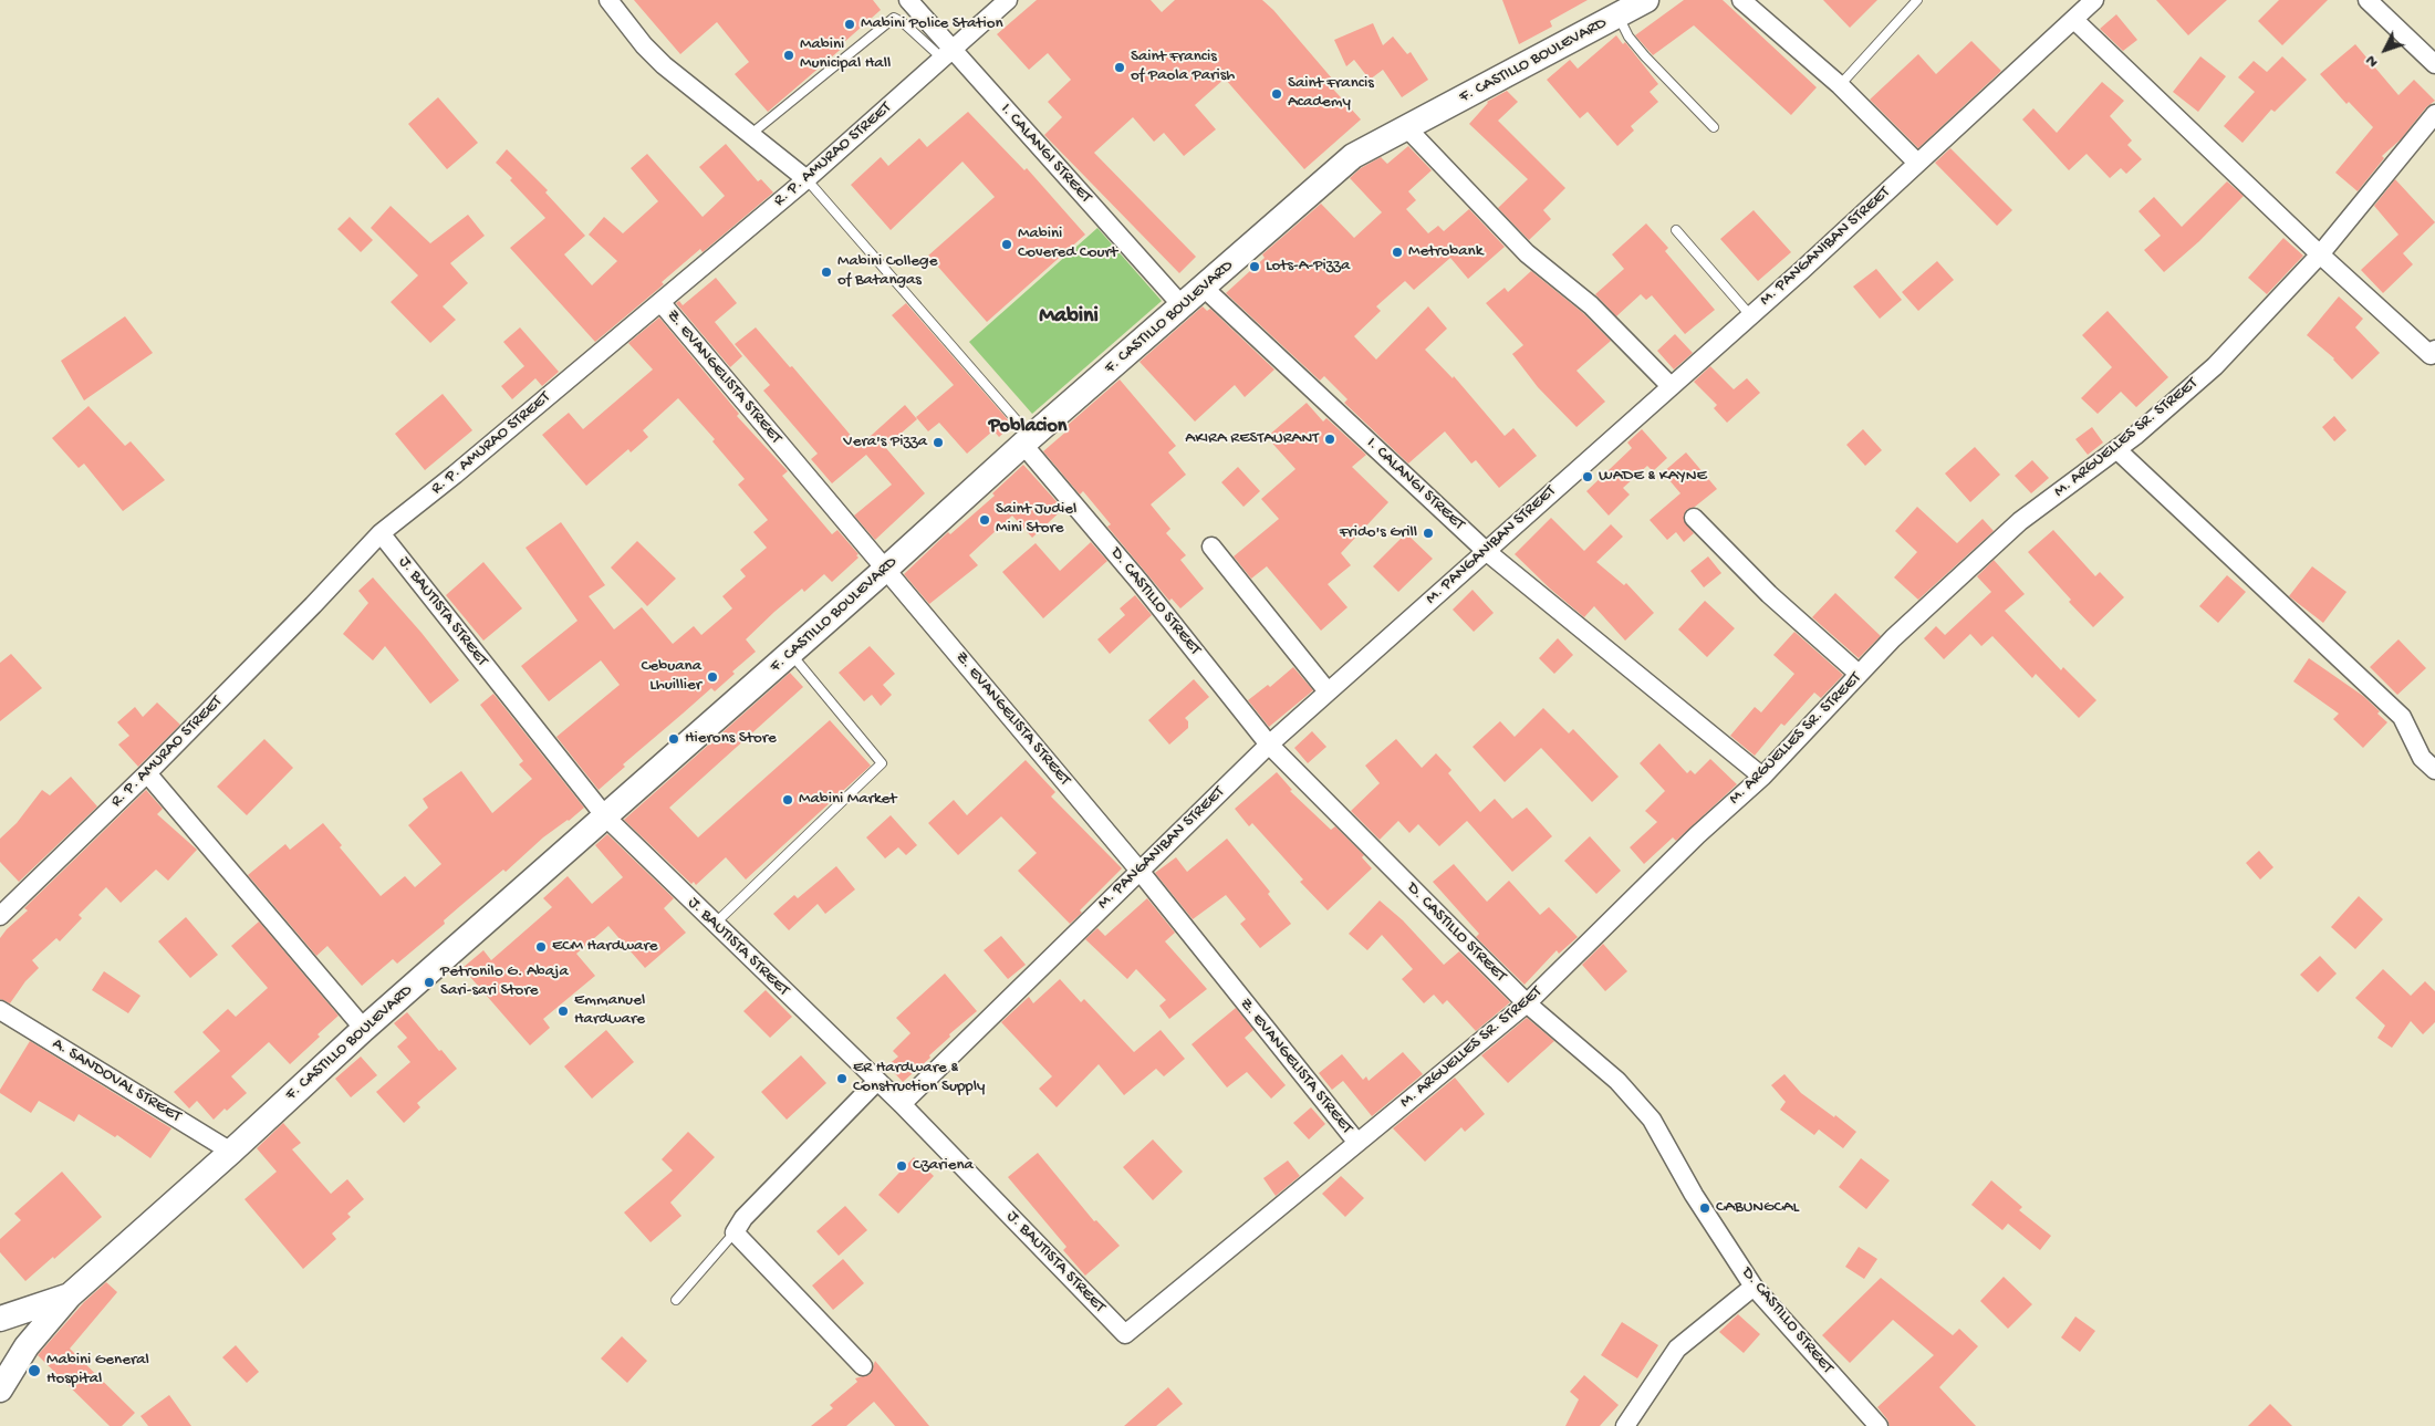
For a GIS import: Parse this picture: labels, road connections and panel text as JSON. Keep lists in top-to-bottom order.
{
  "streets": {
    "main road": ["F. CASTILLO BOULEVARD"],
    "street": [
      "I. CALANGI STREET",
      "R. P. AMURAO STREET",
      "M. PANGANIBAN STREET",
      "Z. EVANGELISTA STREET",
      "M. ARGUELLES SR. STREET",
      "D. CASTILLO STREET",
      "J. BAUTISTA STREET",
      "A. SANDOVAL STREET"
    ]
  },
  "crossings": [
    ["F. CASTILLO BOULEVARD", "I. CALANGI STREET"],
    ["F. CASTILLO BOULEVARD", "Z. EVANGELISTA STREET"],
    ["F. CASTILLO BOULEVARD", "D. CASTILLO STREET"],
    ["F. CASTILLO BOULEVARD", "J. BAUTISTA STREET"],
    ["F. CASTILLO BOULEVARD", "A. SANDOVAL STREET"],
    ["I. CALANGI STREET", "R. P. AMURAO STREET"],
    ["I. CALANGI STREET", "M. PANGANIBAN STREET"],
    ["I. CALANGI STREET", "M. ARGUELLES SR. STREET"],
    ["R. P. AMURAO STREET", "Z. EVANGELISTA STREET"],
    ["R. P. AMURAO STREET", "D. CASTILLO STREET"],
    ["R. P. AMURAO STREET", "J. BAUTISTA STREET"],
    ["M. PANGANIBAN STREET", "Z. EVANGELISTA STREET"],
    ["M. PANGANIBAN STREET", "D. CASTILLO STREET"],
    ["M. PANGANIBAN STREET", "J. BAUTISTA STREET"],
    ["Z. EVANGELISTA STREET", "M. ARGUELLES SR. STREET"],
    ["M. ARGUELLES SR. STREET", "D. CASTILLO STREET"],
    ["M. ARGUELLES SR. STREET", "J. BAUTISTA STREET"]
  ],
  "districts": ["Mabini", "Poblacion"],
  "places": [
    "Mabini Police Station",
    "Mabini Municipal Hall",
    "Saint Francis of Paola Parish",
    "Saint Francis Academy",
    "Mabini Covered Court",
    "Metrobank",
    "Lots-A-Pizza",
    "Mabini College of Batangas",
    "AKIRA RESTAURANT",
    "Vera's Pizza",
    "WADE & KAYNE",
    "Saint Judiel Mini Store",
    "Frido's Grill",
    "Cebuana Lhuillier",
    "Hierons Store",
    "Mabini Market",
    "ECM Hardware",
    "Petronilo G. Abaja Sari-sari Store",
    "Emmanuel Hardware",
    "ER Hardware & Construction Supply",
    "Czariena",
    "CABUNGCAL",
    "Mabini General Hospital"
  ],
  "north": "bottom left"
}
